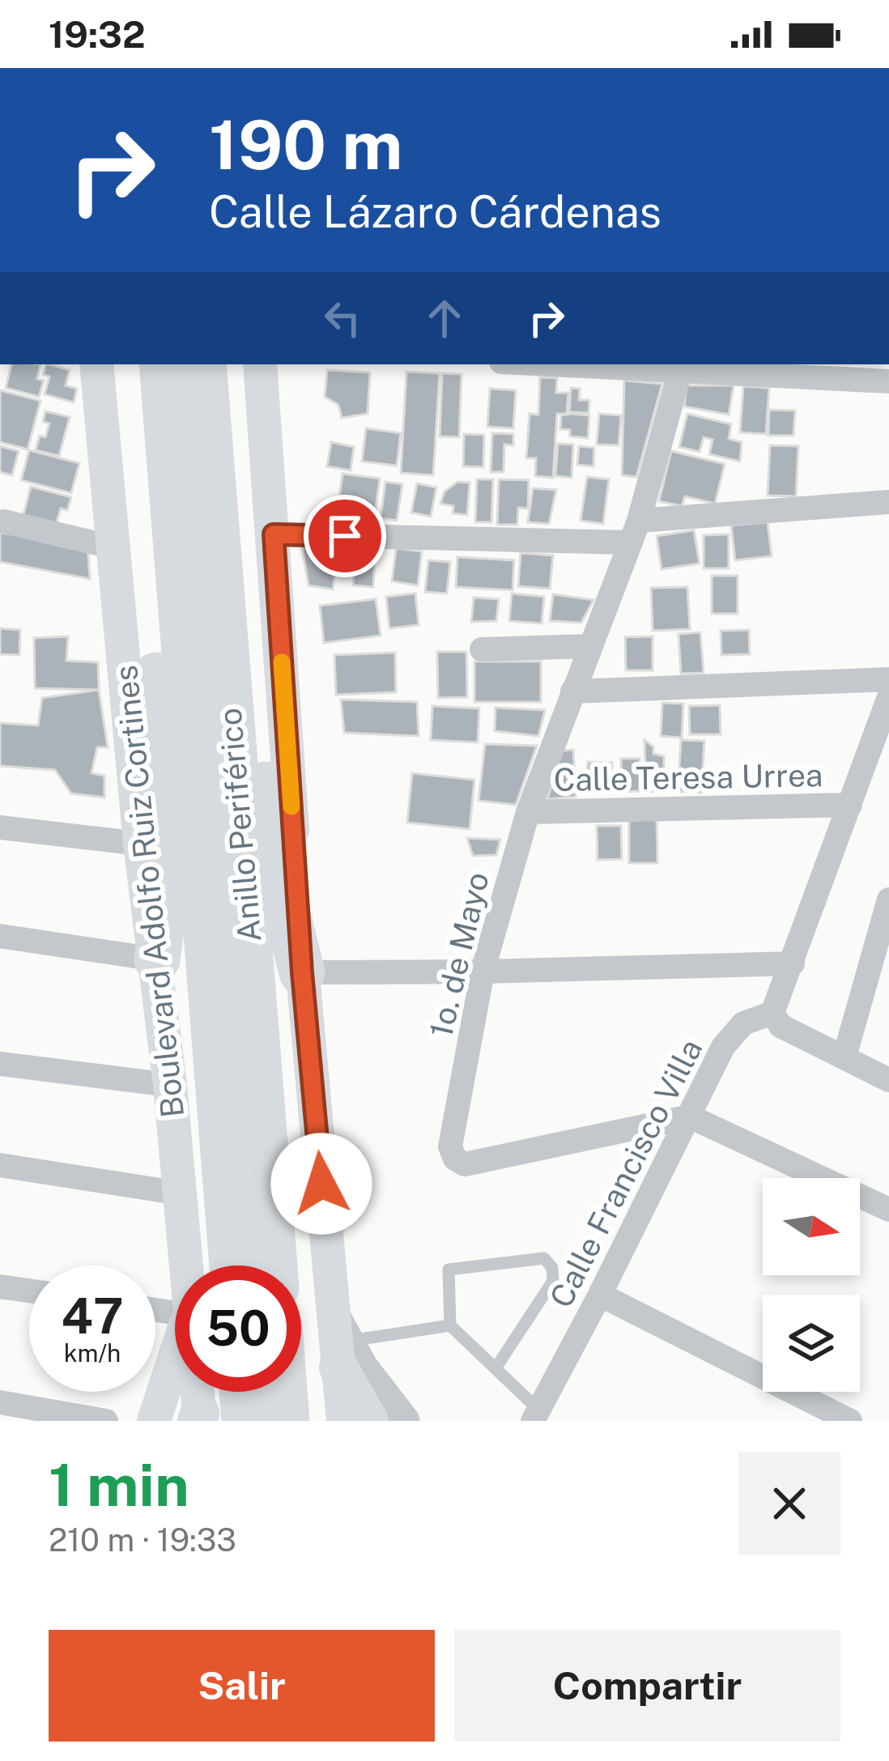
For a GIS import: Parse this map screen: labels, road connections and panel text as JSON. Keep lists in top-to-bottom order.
{
  "streets": {
    "highway": ["Anillo Periférico"],
    "main road": ["Boulevard Adolfo Ruiz Cortines"],
    "street": ["Calle Teresa Urrea", "1o. de Mayo", "Calle Francisco Villa"]
  },
  "crossings": [
    ["Calle Teresa Urrea", "1o. de Mayo"],
    ["1o. de Mayo", "Calle Francisco Villa"]
  ],
  "north": "right",
  "page": {
    "status": "19:32",
    "turn": ["190 m", "Calle Lázaro Cárdenas"],
    "speed": "47 km/h",
    "limit": "50",
    "heading": ["1 min", "210 m · 19:33"],
    "buttons": ["Salir", "Compartir"]
  }
}
